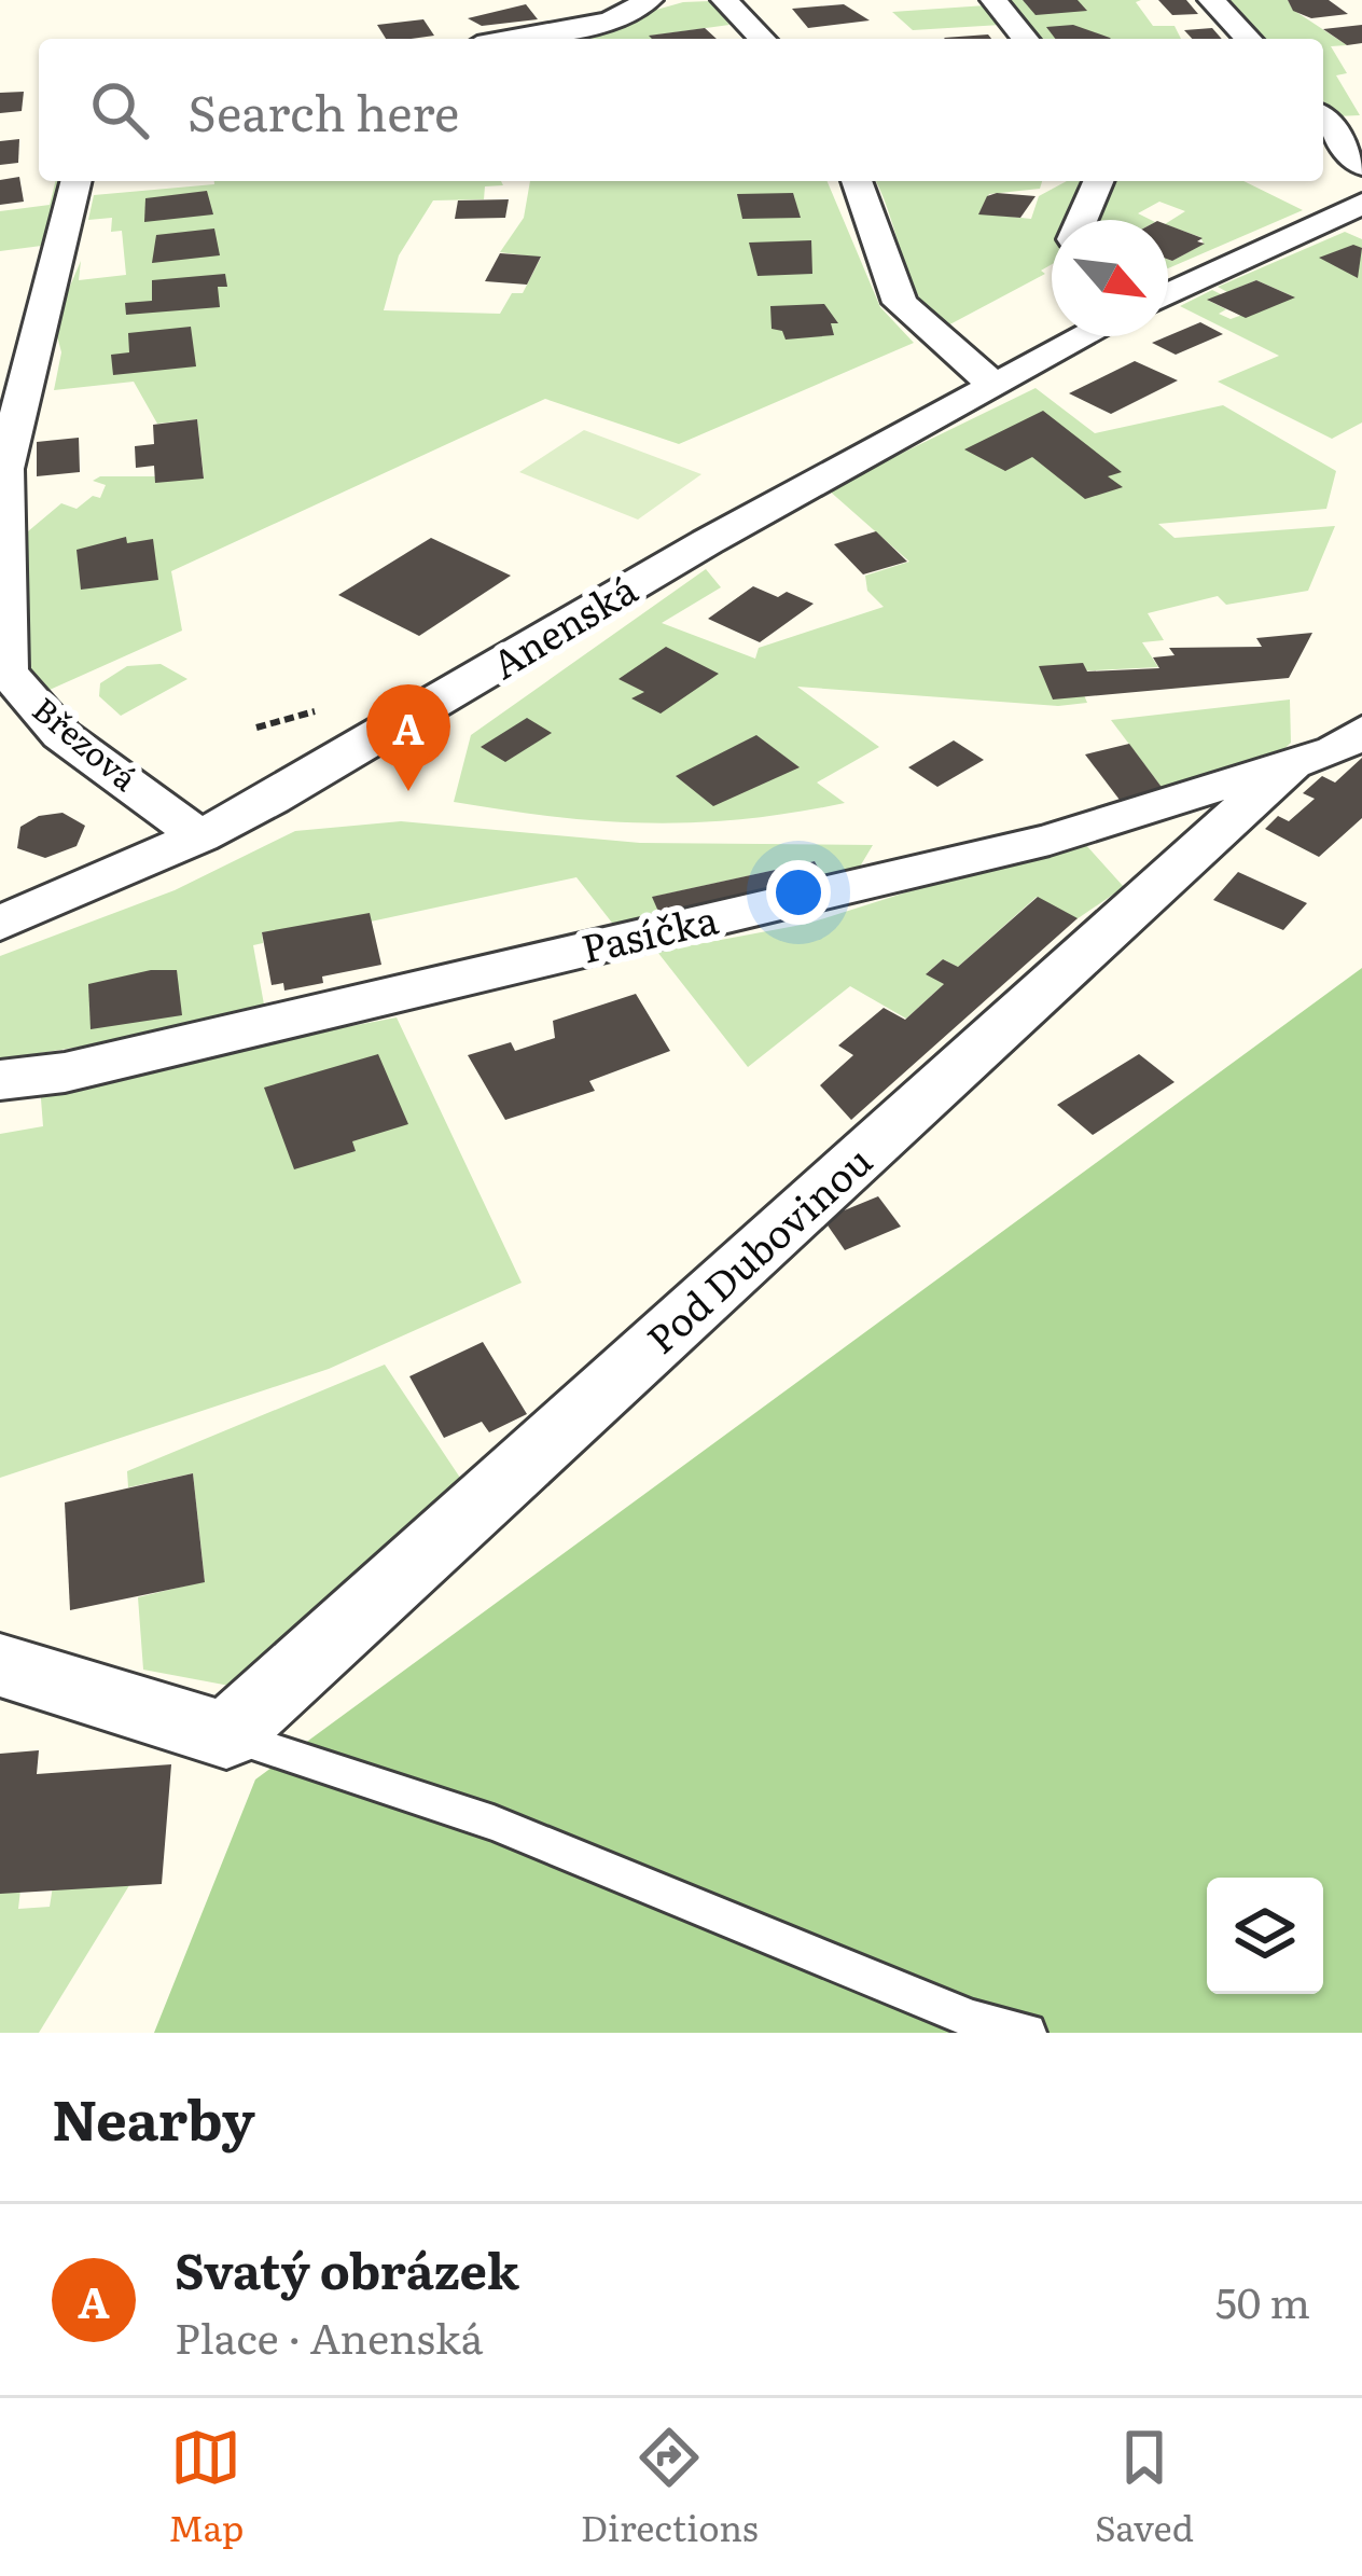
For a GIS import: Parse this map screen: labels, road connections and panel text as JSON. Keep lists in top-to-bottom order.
{
  "streets": {
    "street": [
      "Anenská",
      "Březová",
      "Pasíčka",
      "Pod Dubovinou"
    ]
  },
  "crossings": [
    ["Anenská", "Březová"],
    ["Pasíčka", "Pod Dubovinou"]
  ],
  "north": "bottom right",
  "page": {
    "search": "Search here",
    "pins": "A",
    "heading": "Nearby",
    "list": [
      {
        "mark": "A",
        "name": "Svatý obrázek",
        "note": "Place · Anenská",
        "value": "50 m"
      }
    ],
    "nav": ["Map", "Directions", "Saved"]
  }
}
